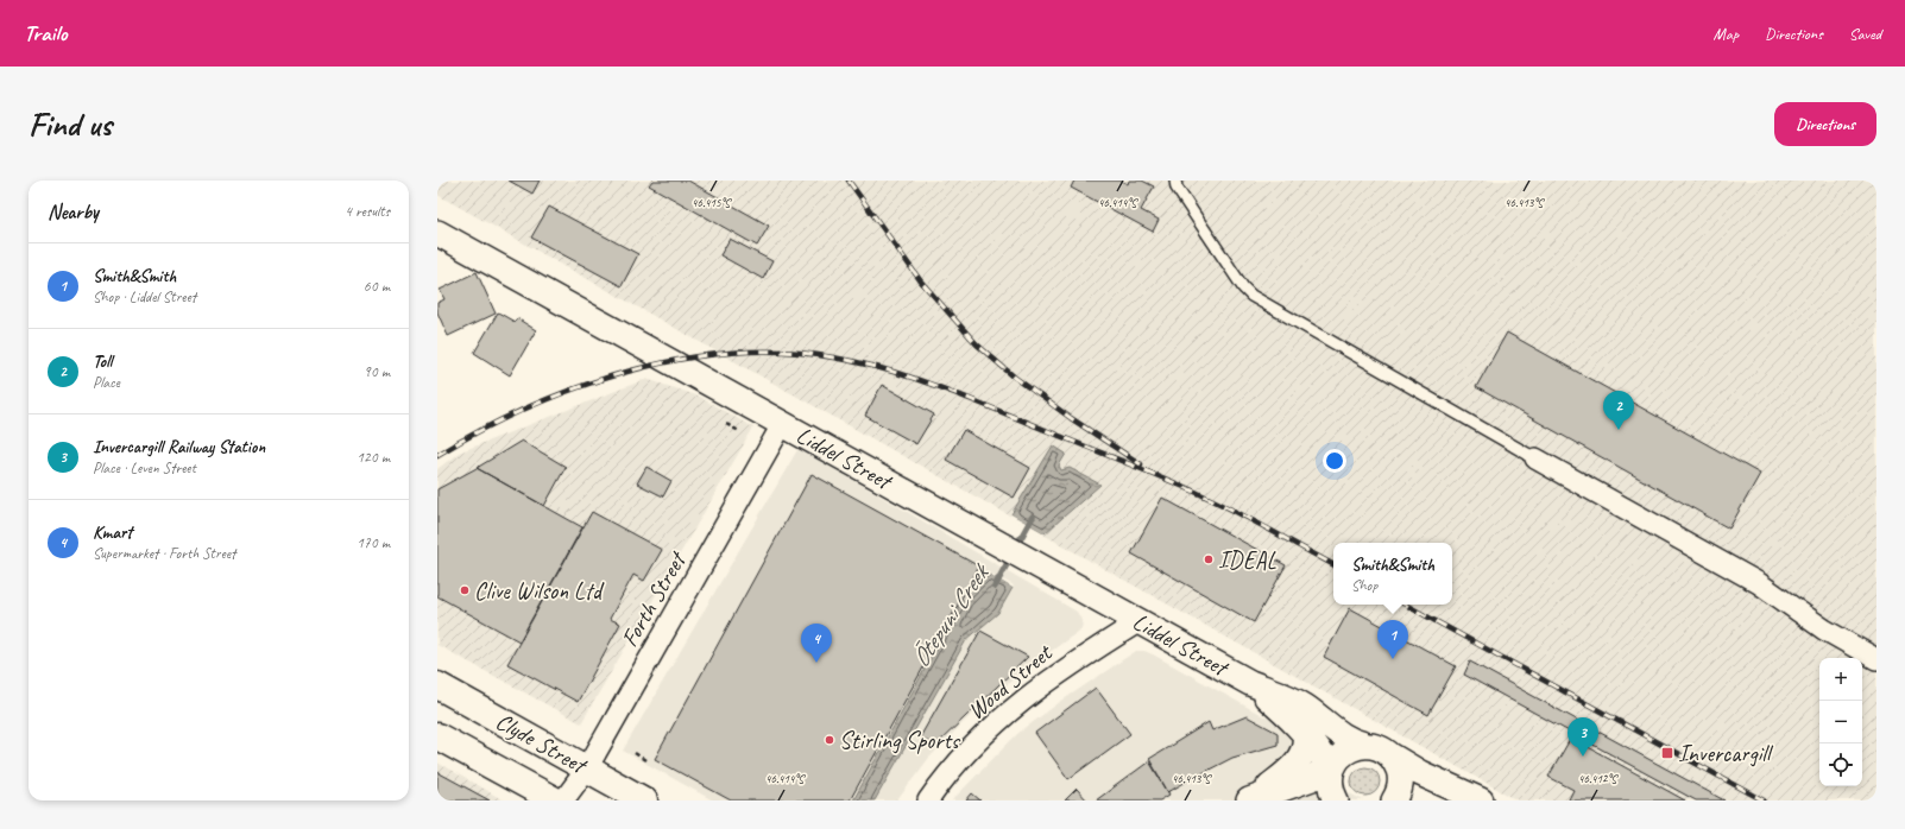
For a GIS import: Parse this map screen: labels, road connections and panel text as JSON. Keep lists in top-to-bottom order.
{
  "streets": {
    "highway": ["Clyde Street"],
    "street": ["Liddel Street", "Forth Street", "Wood Street"]
  },
  "crossings": [
    ["Liddel Street", "Forth Street"],
    ["Liddel Street", "Wood Street"],
    ["Forth Street", "Clyde Street"]
  ],
  "water": ["Ōtepuni Creek"],
  "places": {
    "other": ["IDEAL", "Clive Wilson Ltd", "Stirling Sports"],
    "transit": ["Invercargill"]
  },
  "page": {
    "header": "Trailo",
    "nav": ["Map", "Directions", "Saved"],
    "buttons": "Directions",
    "title": "Find us",
    "heading": ["Nearby", "4 results"],
    "list": [
      {
        "mark": "1",
        "name": "Smith&Smith",
        "note": "Shop · Liddel Street",
        "value": "60 m"
      },
      {
        "mark": "2",
        "name": "Toll",
        "note": "Place",
        "value": "90 m"
      },
      {
        "mark": "3",
        "name": "Invercargill Railway Station",
        "note": "Place · Leven Street",
        "value": "120 m"
      },
      {
        "mark": "4",
        "name": "Kmart",
        "note": "Supermarket · Forth Street",
        "value": "170 m"
      }
    ],
    "pins": [
      "2",
      "1",
      "4",
      "3"
    ],
    "popup": ["Smith&Smith", "Shop"],
    "map_buttons": ["+", "−"]
  },
  "coordinates": [
    "46.415°S",
    "46.414°S",
    "46.413°S",
    "46.412°S"
  ]
}
